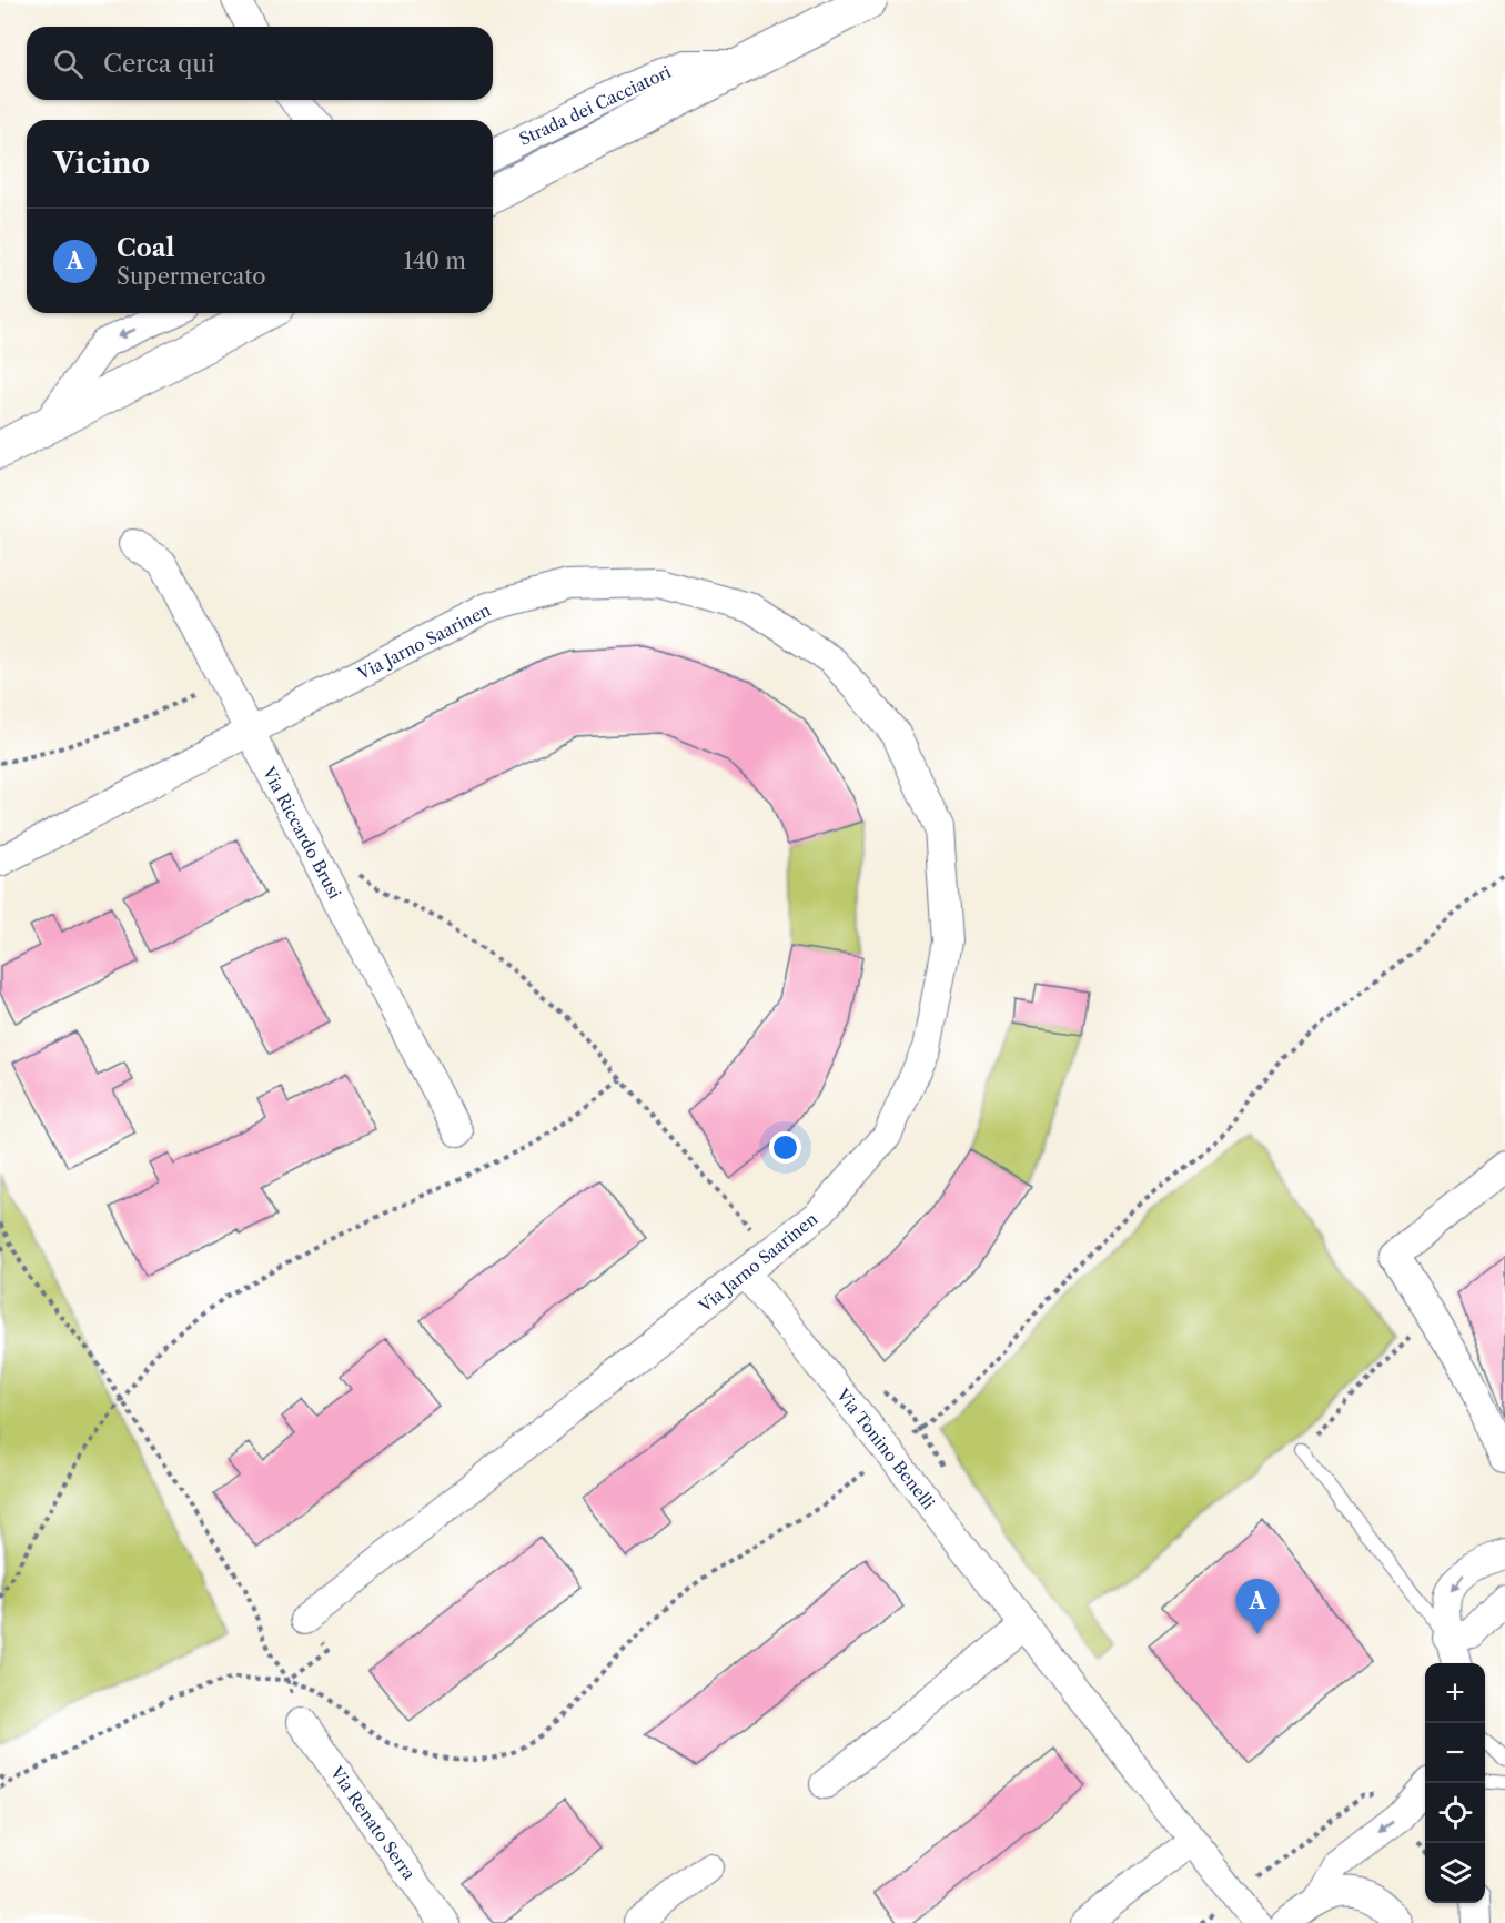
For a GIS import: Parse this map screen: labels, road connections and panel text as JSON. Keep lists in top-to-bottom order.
{
  "streets": {
    "street": [
      "Strada dei Cacciatori",
      "Via Jarno Saarinen",
      "Via Riccardo Brusi",
      "Via Tonino Benelli",
      "Via Renato Serra"
    ]
  },
  "crossings": [
    ["Via Jarno Saarinen", "Via Riccardo Brusi"],
    ["Via Jarno Saarinen", "Via Tonino Benelli"]
  ],
  "page": {
    "search": "Cerca qui",
    "heading": "Vicino",
    "list": [
      {
        "mark": "A",
        "name": "Coal",
        "note": "Supermercato",
        "value": "140 m"
      }
    ],
    "pins": "A",
    "map_buttons": ["+", "−"]
  }
}
